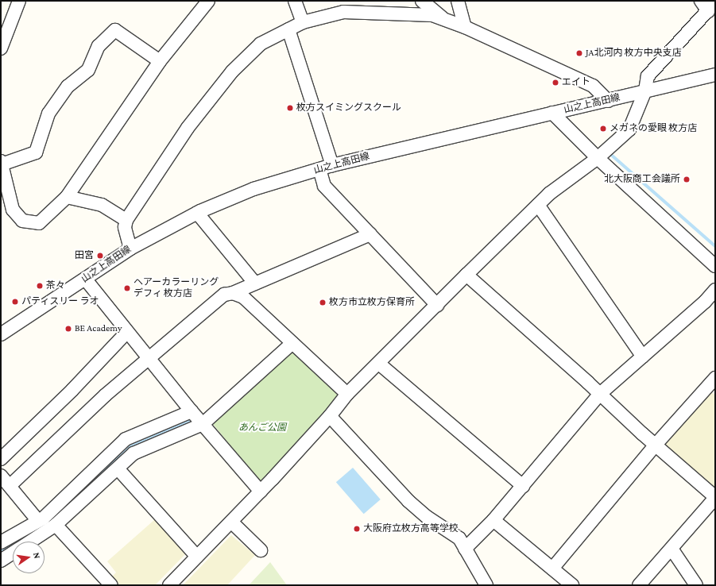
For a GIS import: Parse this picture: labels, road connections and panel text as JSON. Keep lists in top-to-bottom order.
{
  "streets": {
    "street": ["山之上高田線"]
  },
  "parks": ["あんご公園"],
  "places": [
    "JA北河内 枚方中央支店",
    "エイト",
    "枚方スイミングスクール",
    "メガネの愛眼 枚方店",
    "北大阪商工会議所",
    "田宮",
    "茶々",
    "ヘアーカラーリング デフィ 枚方店",
    "パティスリー ラオ",
    "枚方市立枚方保育所",
    "BE Academy",
    "大阪府立枚方高等学校"
  ],
  "north": "right"
}
